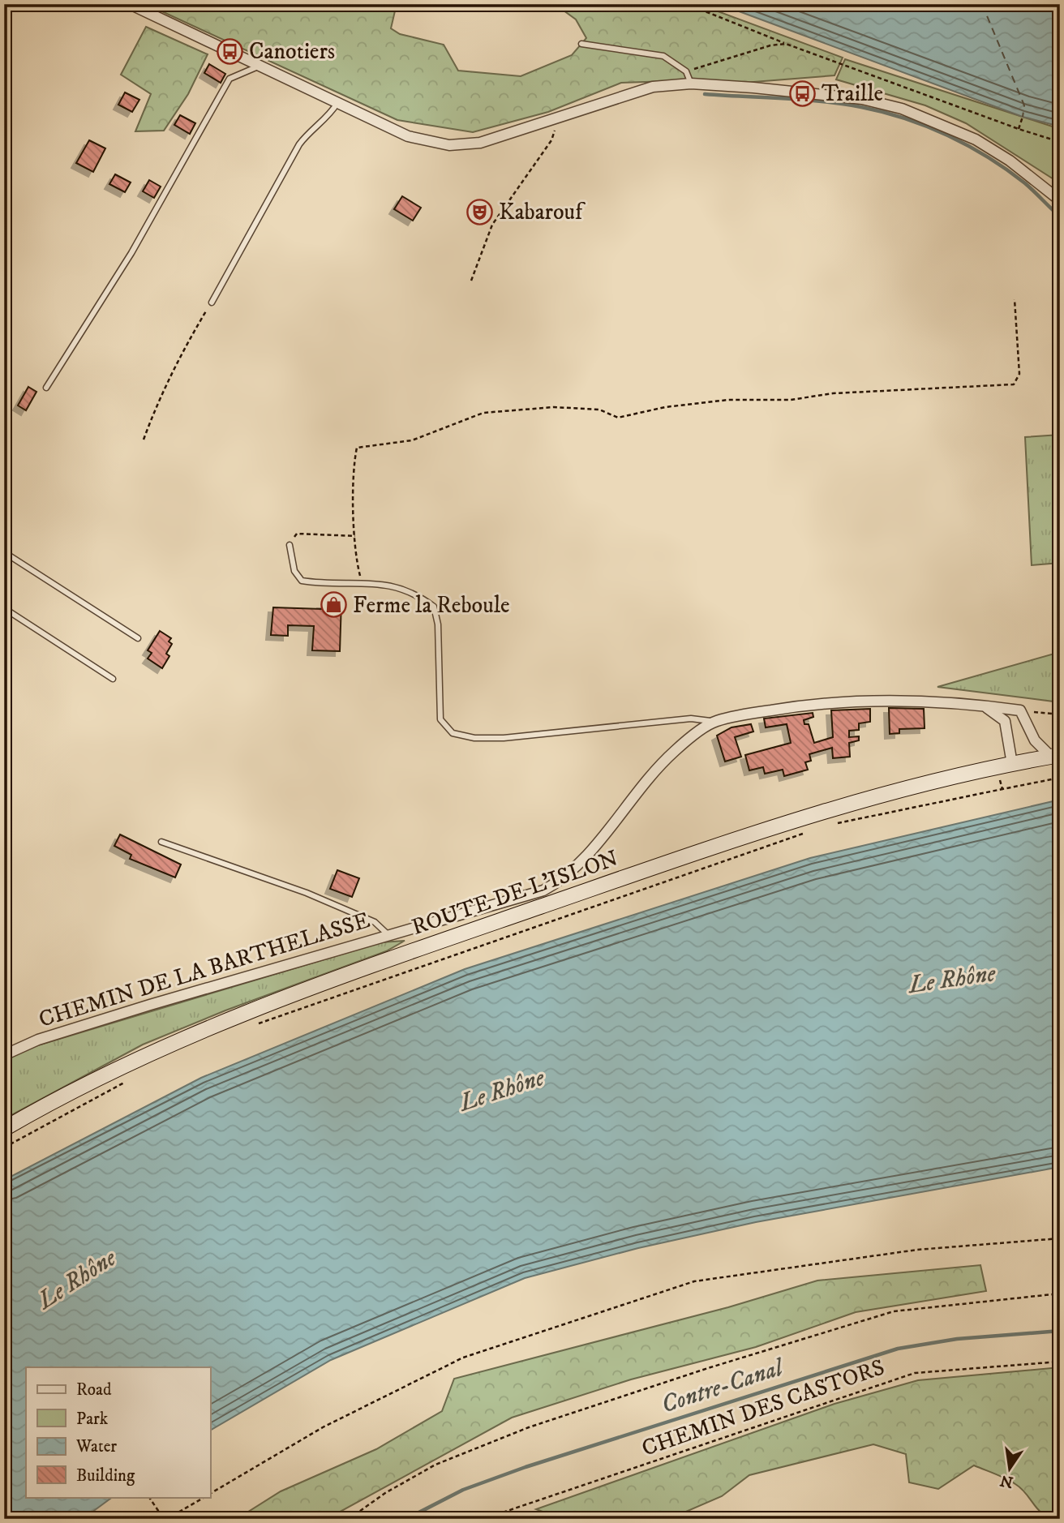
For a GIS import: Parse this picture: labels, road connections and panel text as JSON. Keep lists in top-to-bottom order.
{
  "streets": {
    "street": ["ROUTE DE L'ISLON", "CHEMIN DE LA BARTHELASSE"],
    "path": ["CHEMIN DES CASTORS"]
  },
  "water": ["Le Rhône", "Contre-Canal"],
  "places": {
    "bus stop": ["Canotiers", "Traille"],
    "theatre": ["Kabarouf"],
    "shop": ["Ferme la Reboule"]
  },
  "legend": [
    "Road",
    "Park",
    "Water",
    "Building"
  ],
  "north": "bottom"
}
